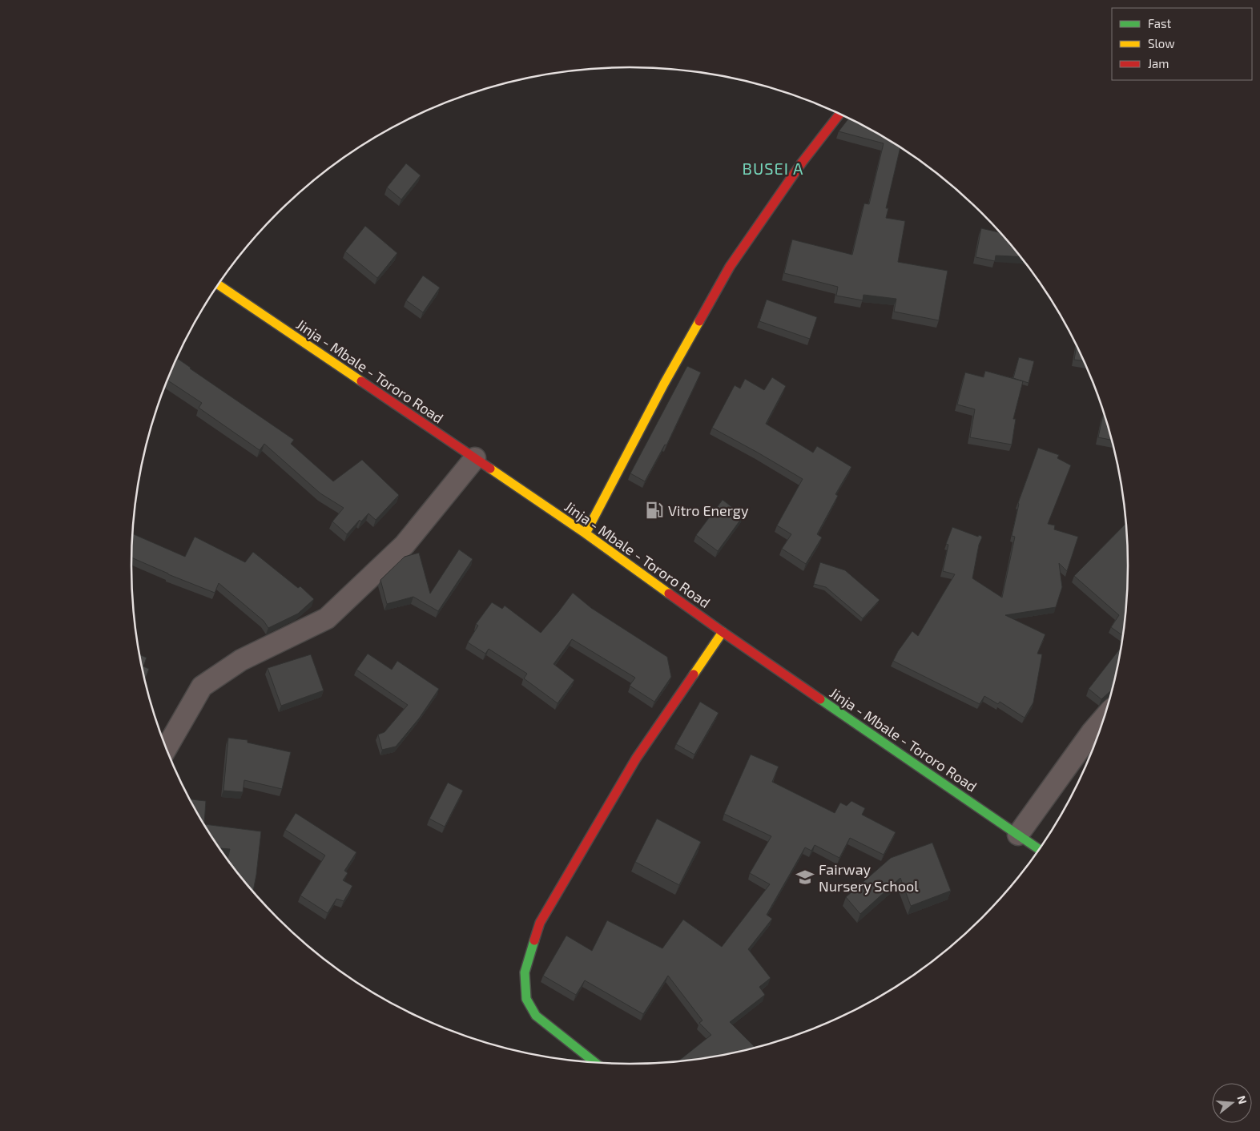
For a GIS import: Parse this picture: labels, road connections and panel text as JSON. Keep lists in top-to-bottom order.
{
  "streets": {
    "street": ["Jinja - Mbale - Tororo Road"]
  },
  "districts": ["BUSEI A"],
  "places": {
    "fuel station": ["Vitro Energy"],
    "school or university": ["Fairway Nursery School"]
  },
  "legend": ["Fast", "Slow", "Jam"],
  "north": "right"
}
